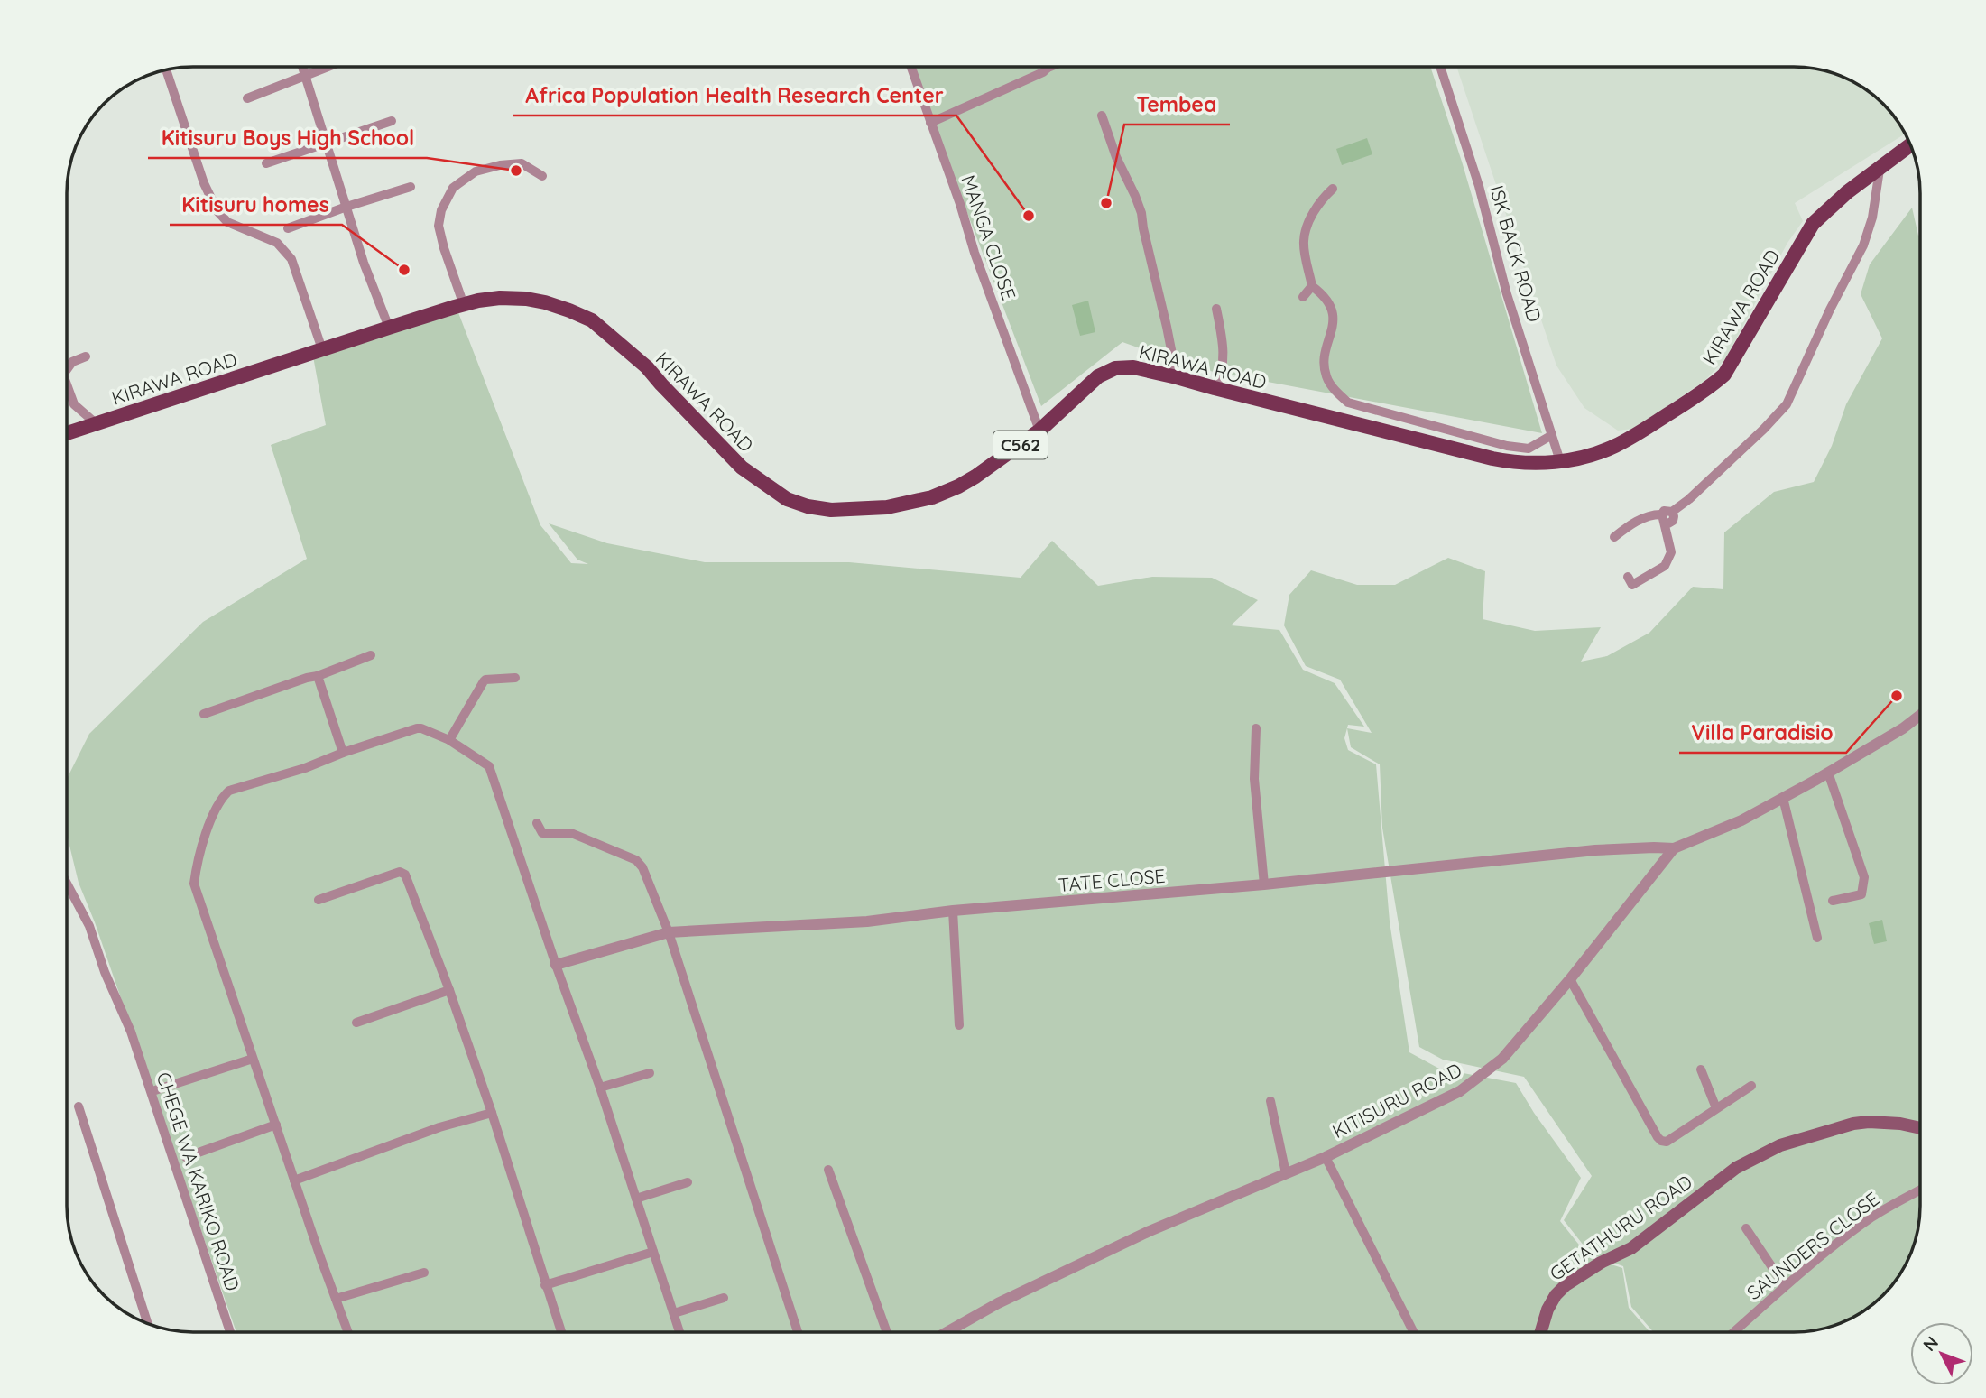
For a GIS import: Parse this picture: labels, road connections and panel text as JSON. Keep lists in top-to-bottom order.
{
  "streets": {
    "main road": ["KIRAWA ROAD", "C562", "GETATHURU ROAD"],
    "street": [
      "MANGA CLOSE",
      "ISK BACK ROAD",
      "TATE CLOSE",
      "KITISURU ROAD",
      "CHEGE WA KARIKO ROAD",
      "SAUNDERS CLOSE"
    ]
  },
  "crossings": [
    ["MANGA CLOSE", "KIRAWA ROAD"],
    ["ISK BACK ROAD", "KIRAWA ROAD"],
    ["TATE CLOSE", "KITISURU ROAD"]
  ],
  "places": [
    "Kitisuru Boys High School",
    "Tembea",
    "Africa Population Health Research Center",
    "Kitisuru homes",
    "Villa Paradisio"
  ],
  "north": "top left"
}
